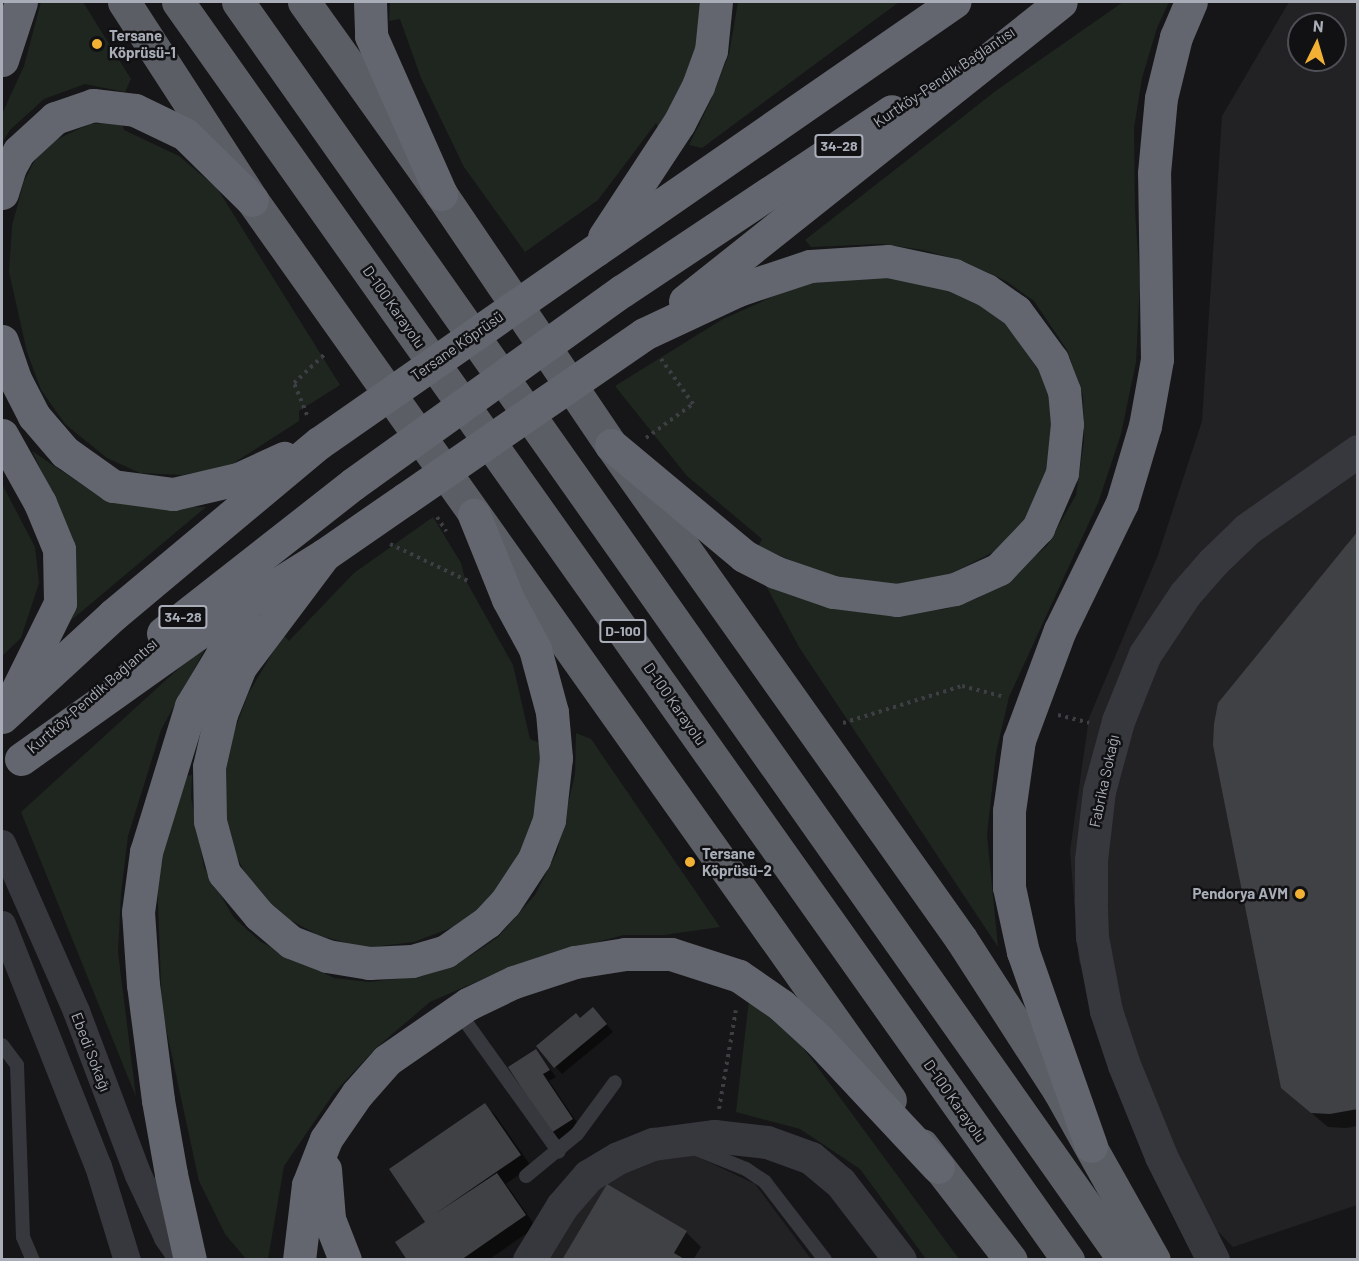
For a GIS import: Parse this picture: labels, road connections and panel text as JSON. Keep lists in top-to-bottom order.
{
  "streets": {
    "highway": [
      "Kurtköy-Pendik Bağlantısı",
      "34-28",
      "D-100 Karayolu",
      "Tersane Köprüsü",
      "D-100"
    ],
    "street": ["Fabrika Sokağı", "Ebedi Sokağı"]
  },
  "crossings": [
    ["34-28", "Tersane Köprüsü"]
  ],
  "places": ["Tersane Köprüsü-1", "Tersane Köprüsü-2", "Pendorya AVM"],
  "north": "top"
}
